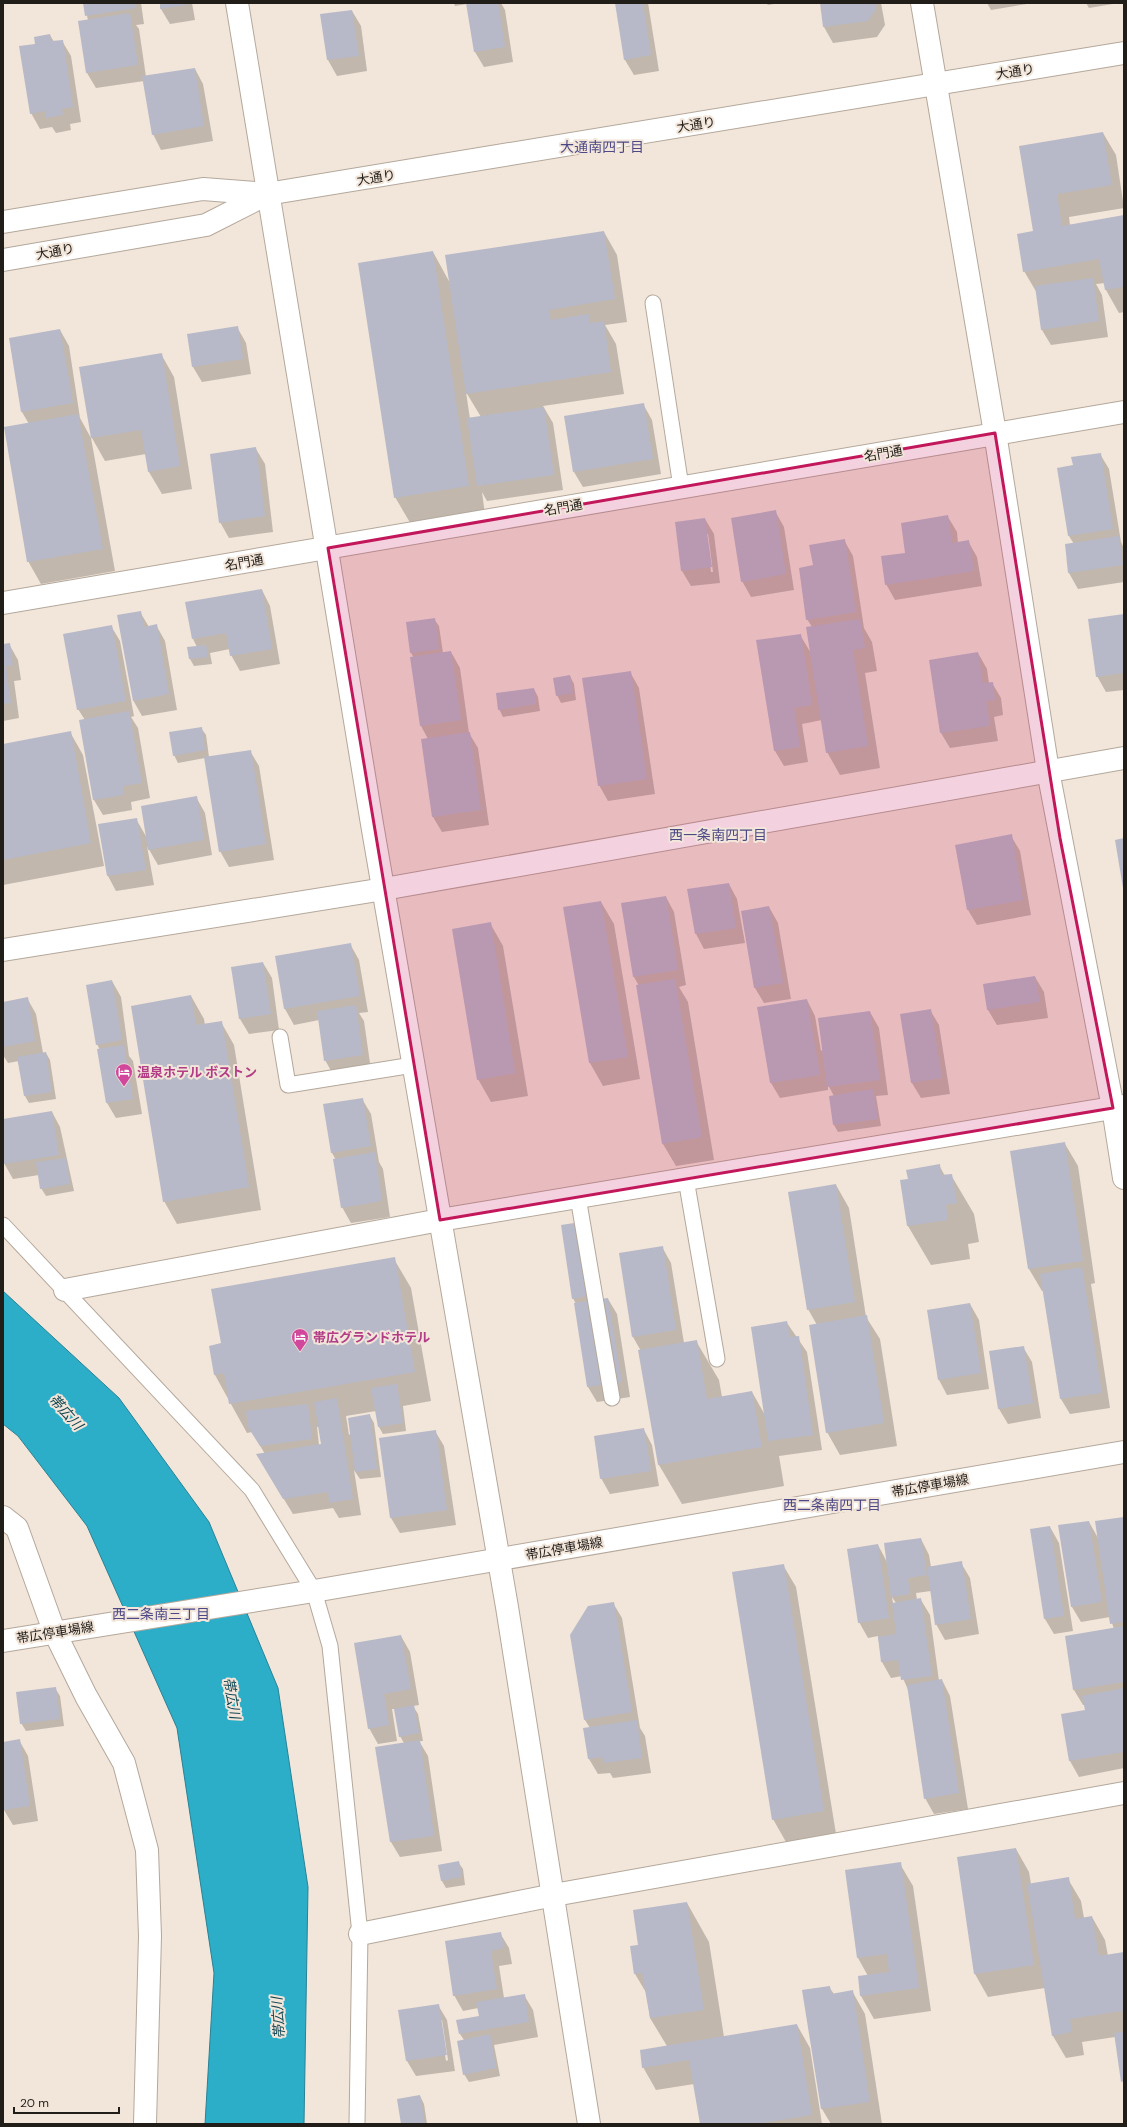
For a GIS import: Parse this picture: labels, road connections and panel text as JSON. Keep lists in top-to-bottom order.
{
  "streets": {
    "main road": ["大通り", "名門通", "帯広停車場線"]
  },
  "districts": [
    "大通南四丁目",
    "西一条南四丁目",
    "西二条南四丁目",
    "西二条南三丁目"
  ],
  "water": ["帯広川"],
  "places": {
    "hotel": ["温泉ホテル ボストン", "帯広グランドホテル"]
  },
  "scale_bar": "20 m"
}
